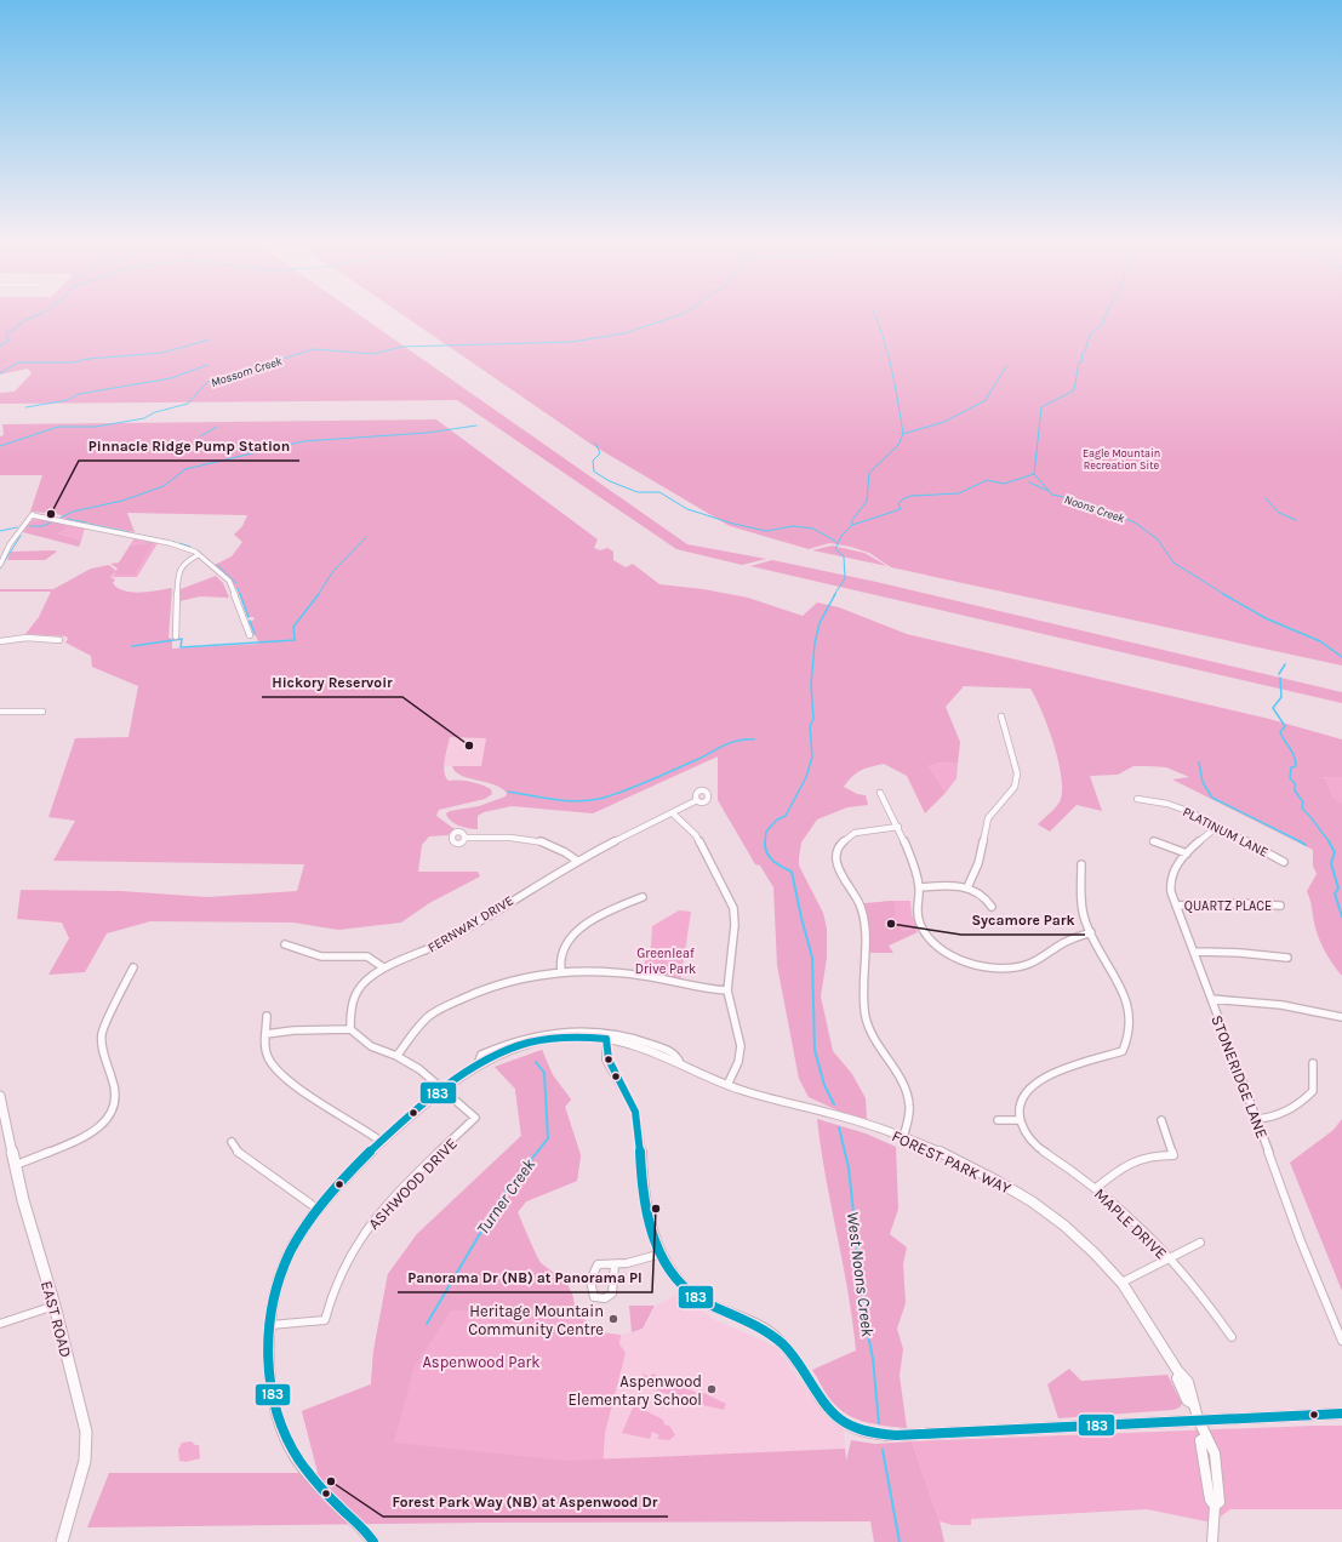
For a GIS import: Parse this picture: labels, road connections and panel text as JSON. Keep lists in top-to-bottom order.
{
  "streets": {
    "main road": ["EAST ROAD"],
    "street": [
      "PLATINUM LANE",
      "QUARTZ PLACE",
      "FERNWAY DRIVE",
      "STONERIDGE LANE",
      "FOREST PARK WAY",
      "ASHWOOD DRIVE",
      "MAPLE DRIVE"
    ]
  },
  "crossings": [
    ["PLATINUM LANE", "STONERIDGE LANE"],
    ["QUARTZ PLACE", "STONERIDGE LANE"],
    ["FOREST PARK WAY", "ASHWOOD DRIVE"]
  ],
  "water": [
    "Mossom Creek",
    "Noons Creek",
    "Turner Creek",
    "West Noons Creek"
  ],
  "parks": ["Eagle Mountain Recreation Site", "Greenleaf Drive Park", "Aspenwood Park"],
  "places": [
    "Pinnacle Ridge Pump Station",
    "Hickory Reservoir",
    "Sycamore Park",
    "Panorama Dr (NB) at Panorama Pl",
    "Heritage Mountain Community Centre",
    "Aspenwood Elementary School",
    "Forest Park Way (NB) at Aspenwood Dr"
  ],
  "lines": ["transit line 183"]
}
